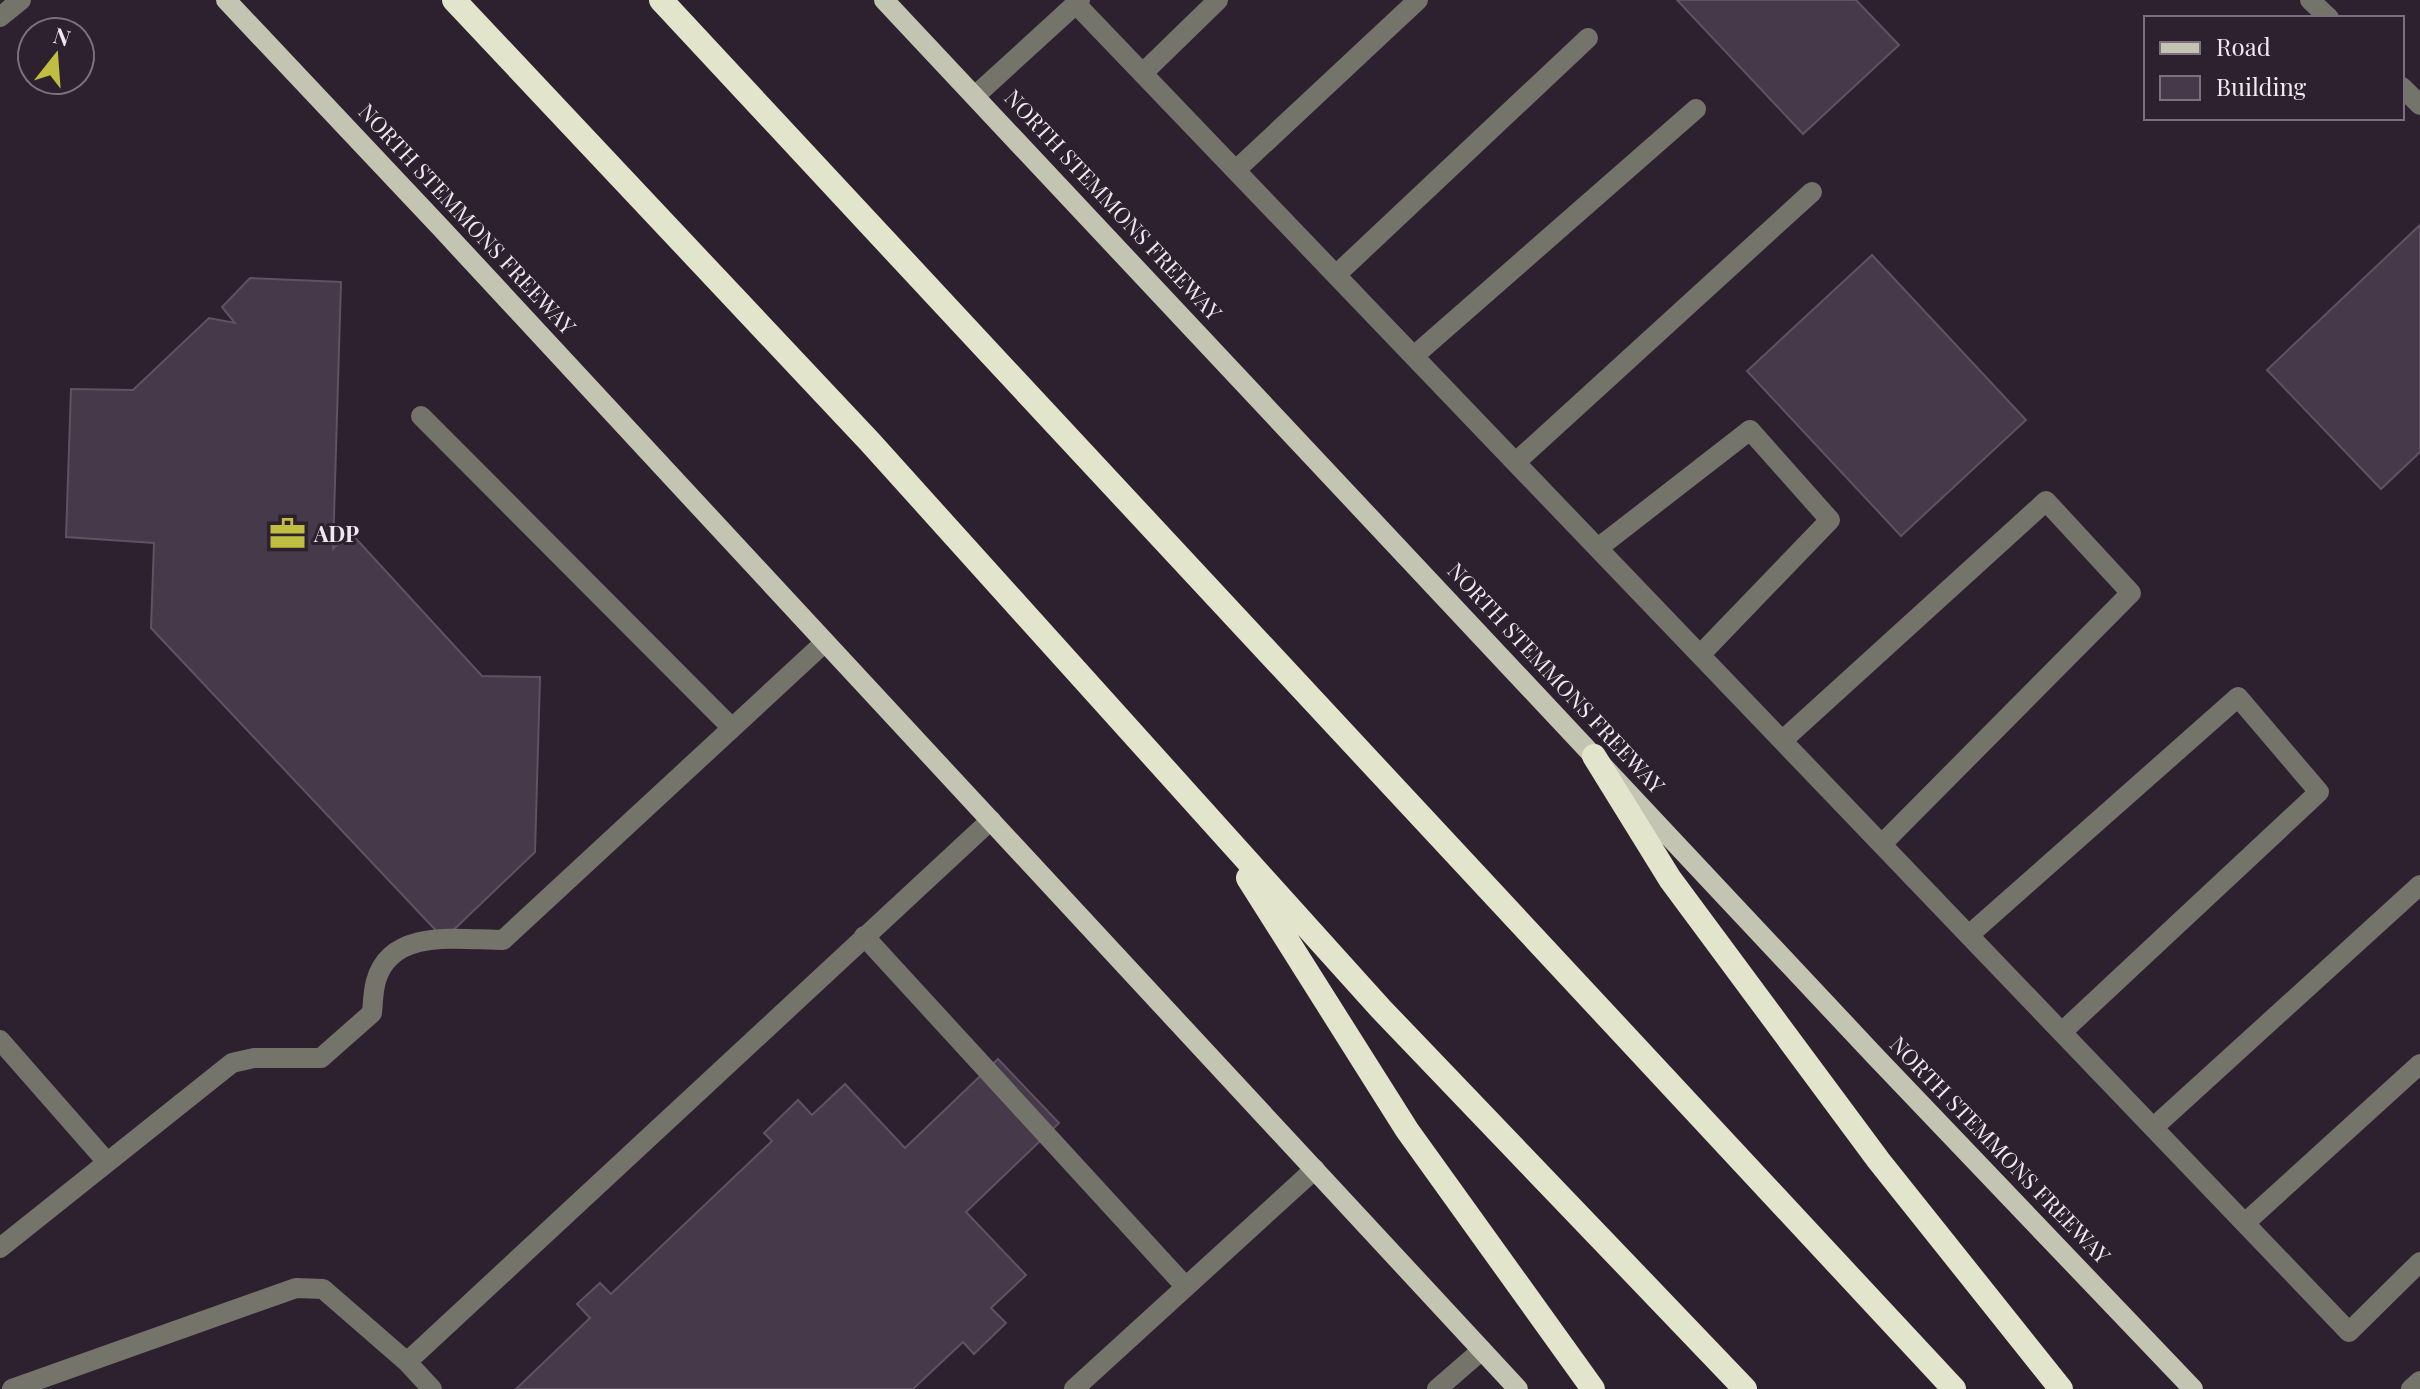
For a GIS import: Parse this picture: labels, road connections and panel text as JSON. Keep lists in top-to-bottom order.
{
  "streets": {
    "main road": ["NORTH STEMMONS FREEWAY"]
  },
  "places": {
    "office": ["ADP"]
  },
  "legend": ["Road", "Building"],
  "north": "top"
}
